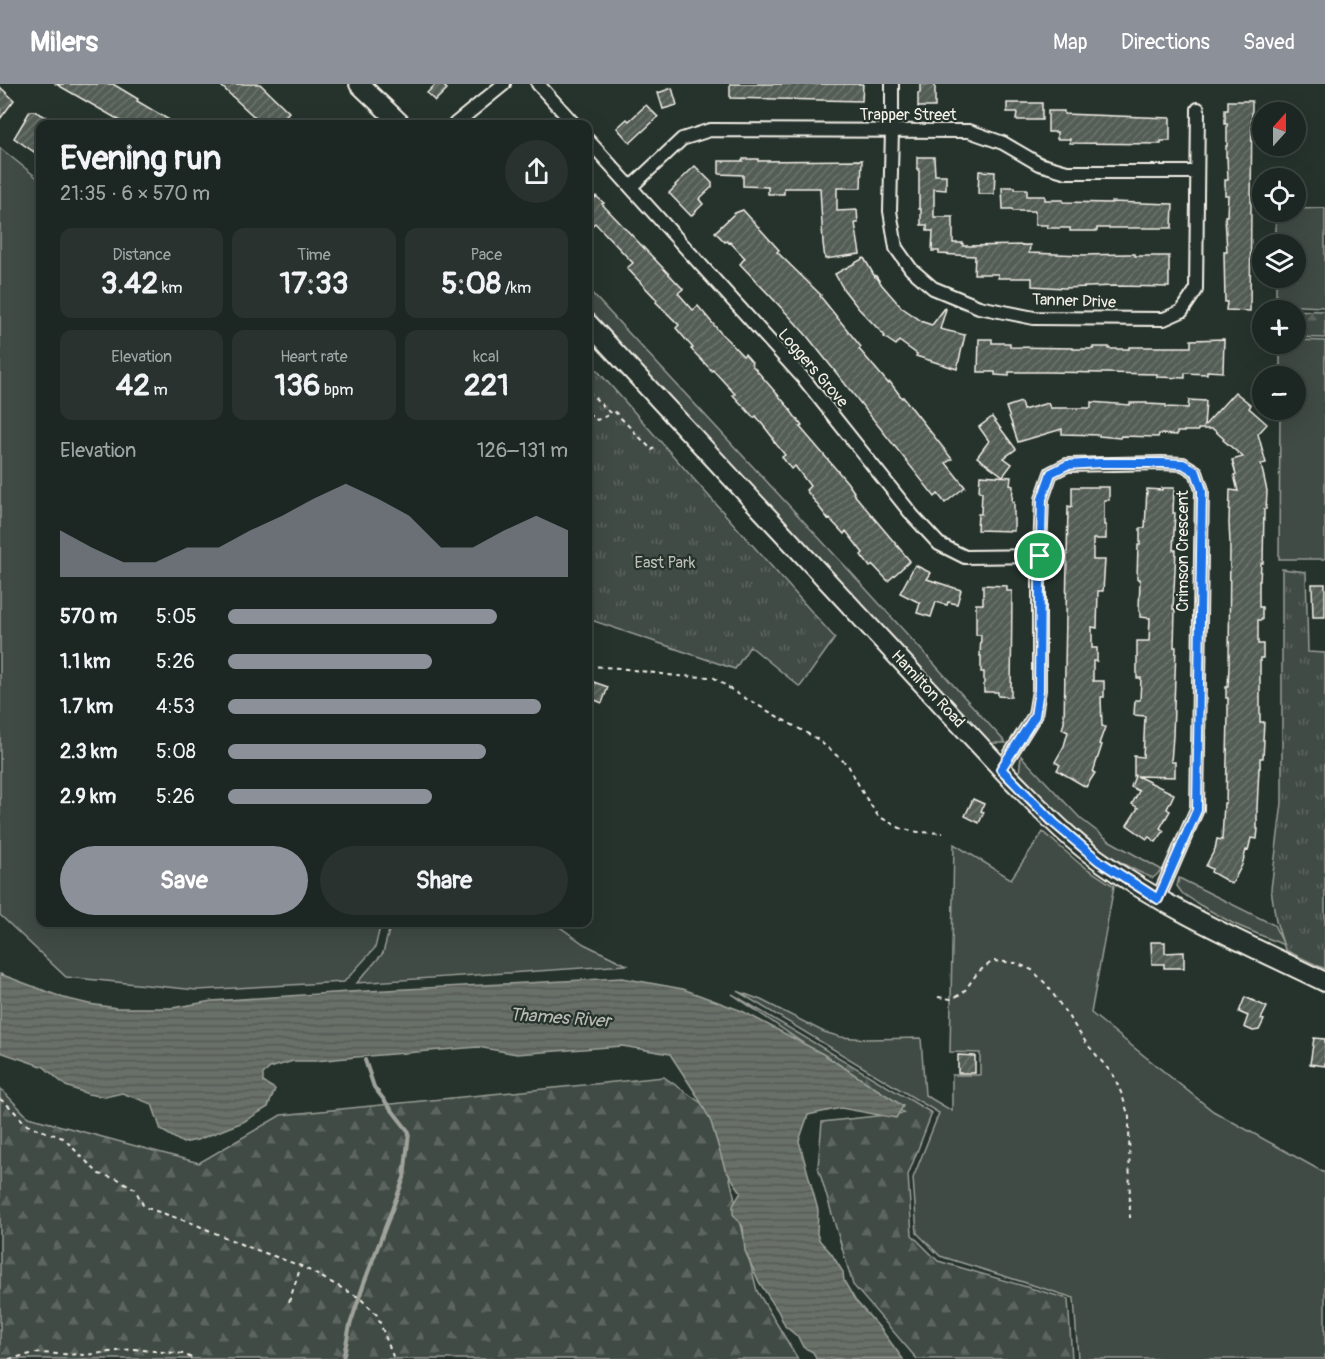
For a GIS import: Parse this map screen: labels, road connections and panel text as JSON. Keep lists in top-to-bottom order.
{
  "streets": {
    "main road": ["Hamilton Road"],
    "street": [
      "Trapper Street",
      "Tanner Drive",
      "Loggers Grove",
      "Crimson Crescent"
    ]
  },
  "crossings": [
    ["Trapper Street", "Tanner Drive"],
    ["Trapper Street", "Loggers Grove"],
    ["Loggers Grove", "Crimson Crescent"],
    ["Crimson Crescent", "Hamilton Road"]
  ],
  "water": ["Thames River"],
  "parks": ["East Park"],
  "north": "top",
  "page": {
    "header": "Milers",
    "nav": ["Map", "Directions", "Saved"],
    "map_buttons": ["+", "−"],
    "heading": ["Evening run", "21:35 · 6 × 570 m"],
    "stats": [
      ["Distance", "3.42 km"],
      ["Time", "17:33"],
      ["Pace", "5:08 /km"],
      ["Elevation", "42 m"],
      ["Heart rate", "136 bpm"],
      ["kcal", "221"]
    ],
    "chart": ["Elevation", "126–131 m"],
    "list": [
      {
        "name": "570 m",
        "note": "5:05"
      },
      {
        "name": "1.1 km",
        "note": "5:26"
      },
      {
        "name": "1.7 km",
        "note": "4:53"
      },
      {
        "name": "2.3 km",
        "note": "5:08"
      },
      {
        "name": "2.9 km",
        "note": "5:26"
      }
    ],
    "buttons": ["Save", "Share"]
  }
}
